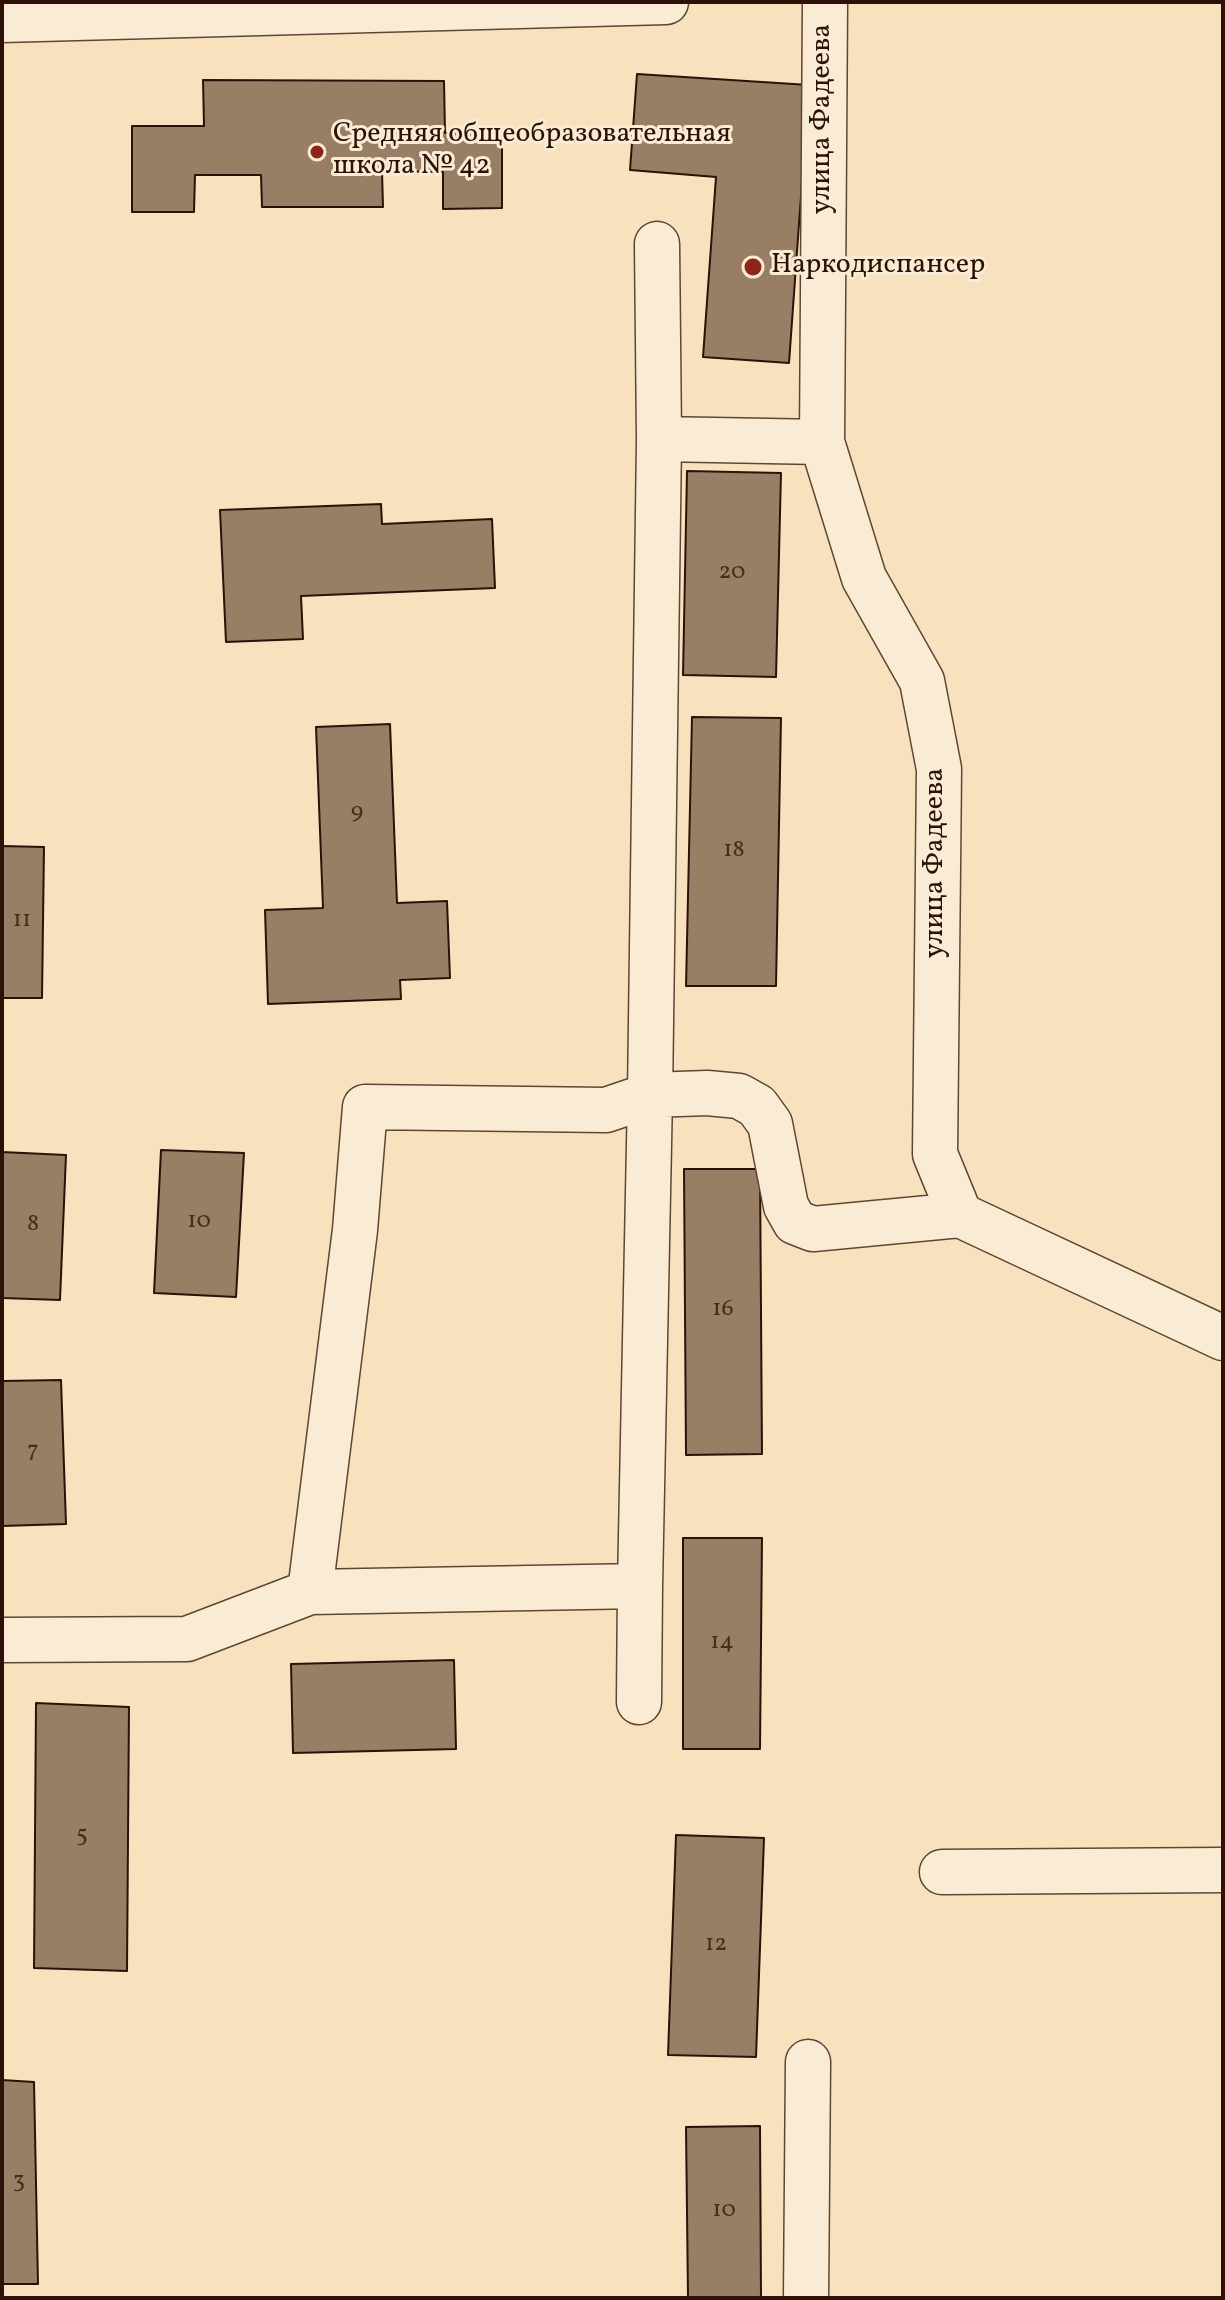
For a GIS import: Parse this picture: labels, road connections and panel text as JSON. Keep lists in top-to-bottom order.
{
  "streets": {
    "street": ["улица Фадеева"]
  },
  "places": ["Средняя общеобразовательная школа № 42", "Наркодиспансер"],
  "house_numbers": [
    "20",
    "9",
    "18",
    "11",
    "10",
    "8",
    "16",
    "7",
    "14",
    "5",
    "12",
    "3",
    "10"
  ]
}
